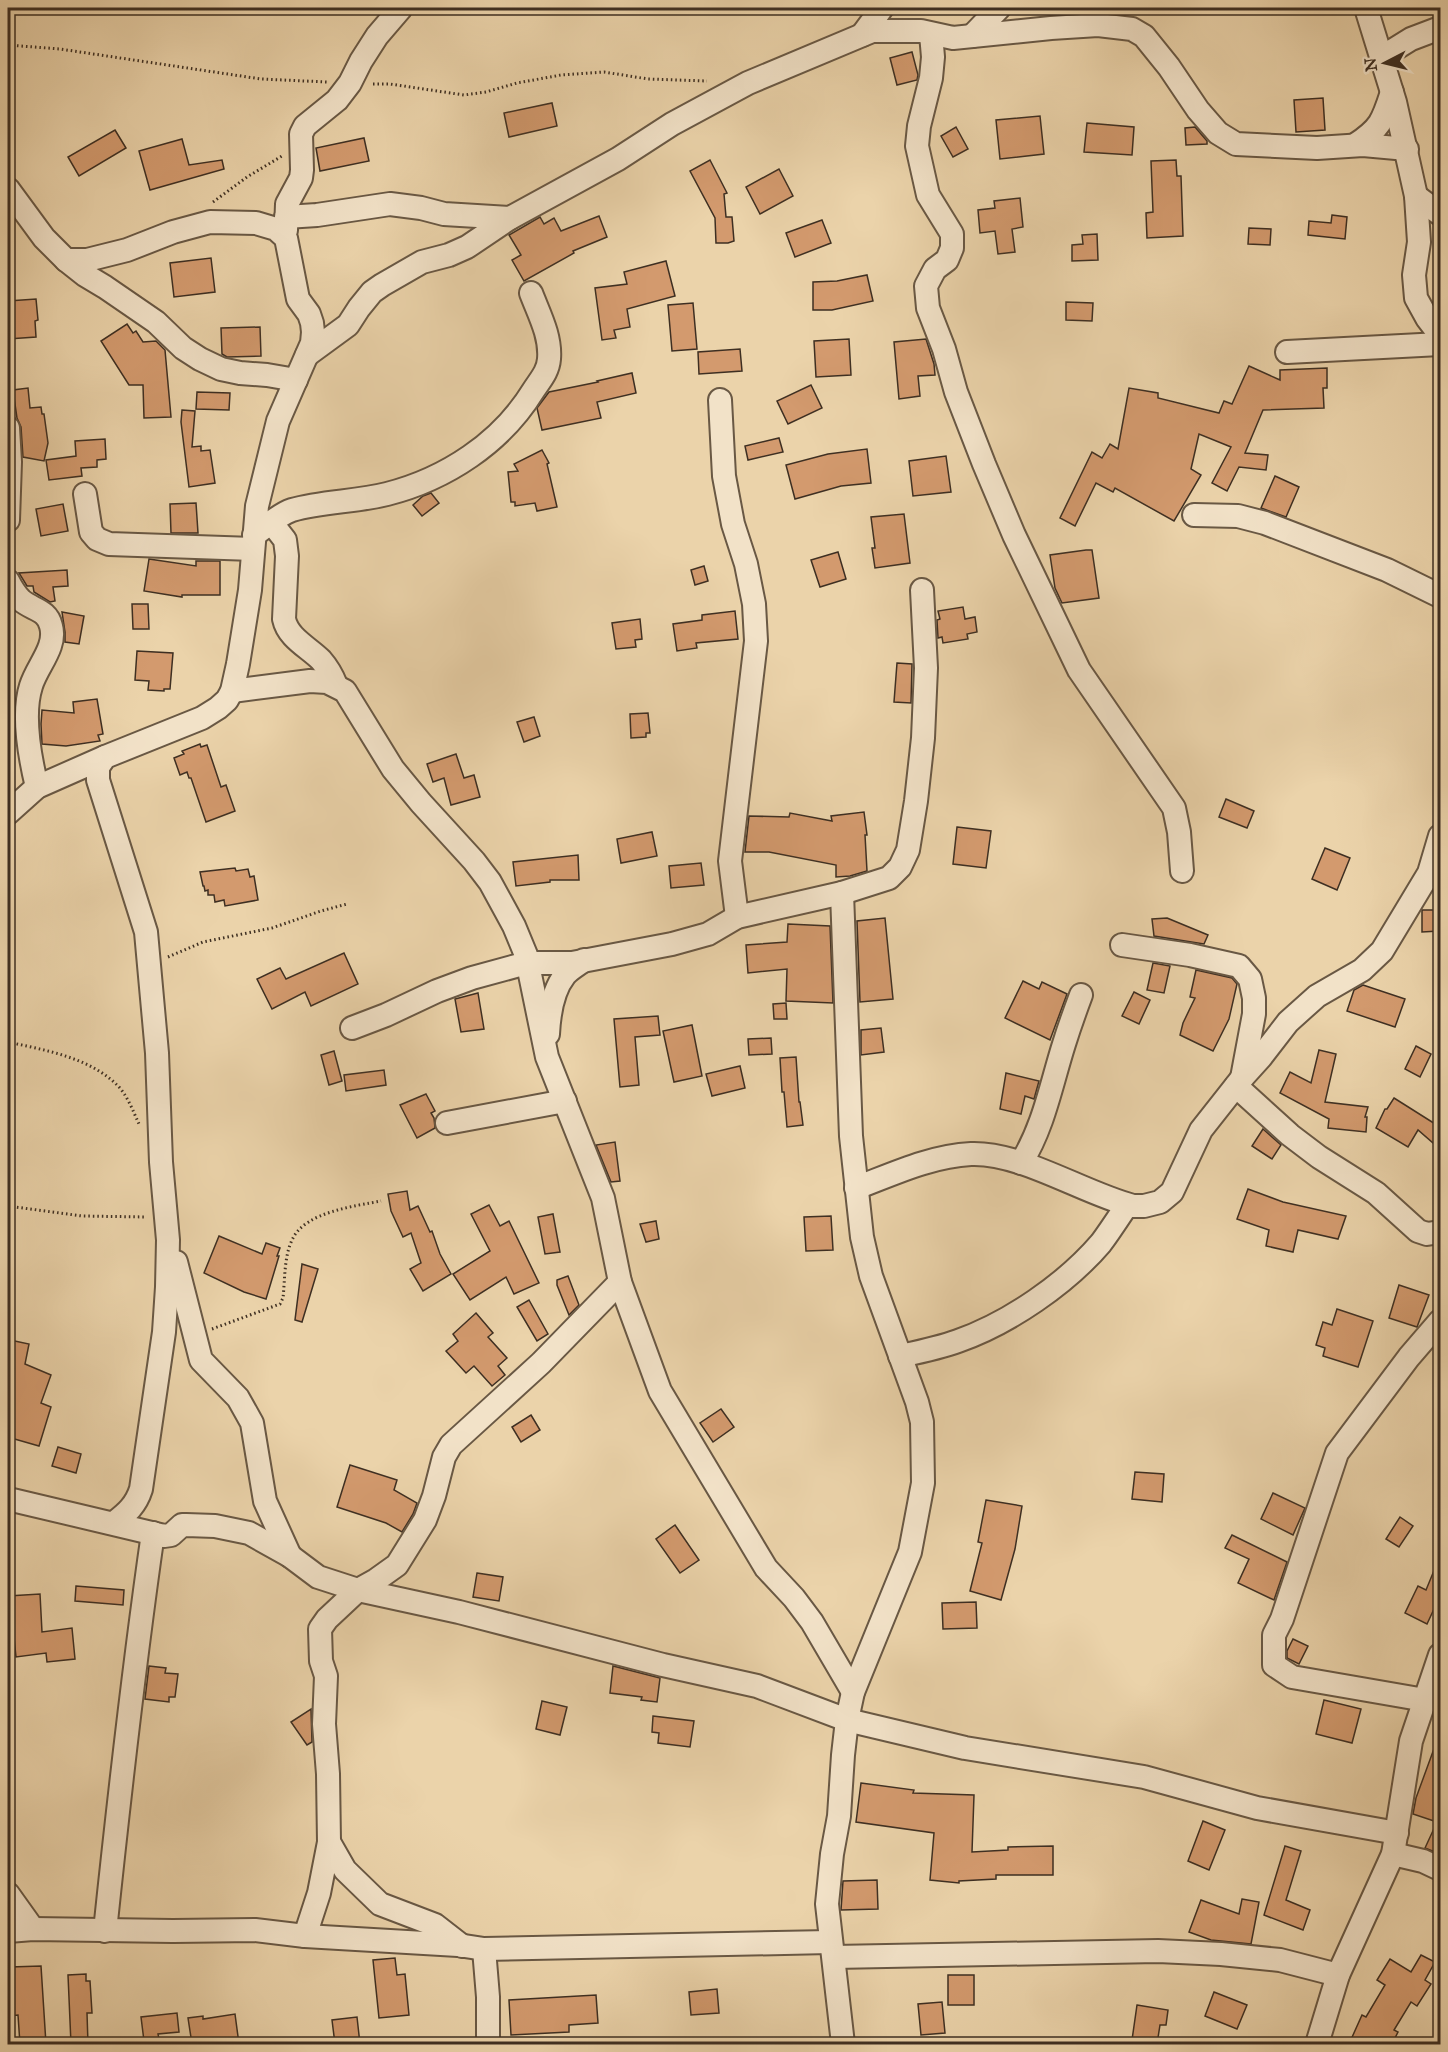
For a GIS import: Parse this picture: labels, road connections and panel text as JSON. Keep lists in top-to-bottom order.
{
  "north": "left"
}
